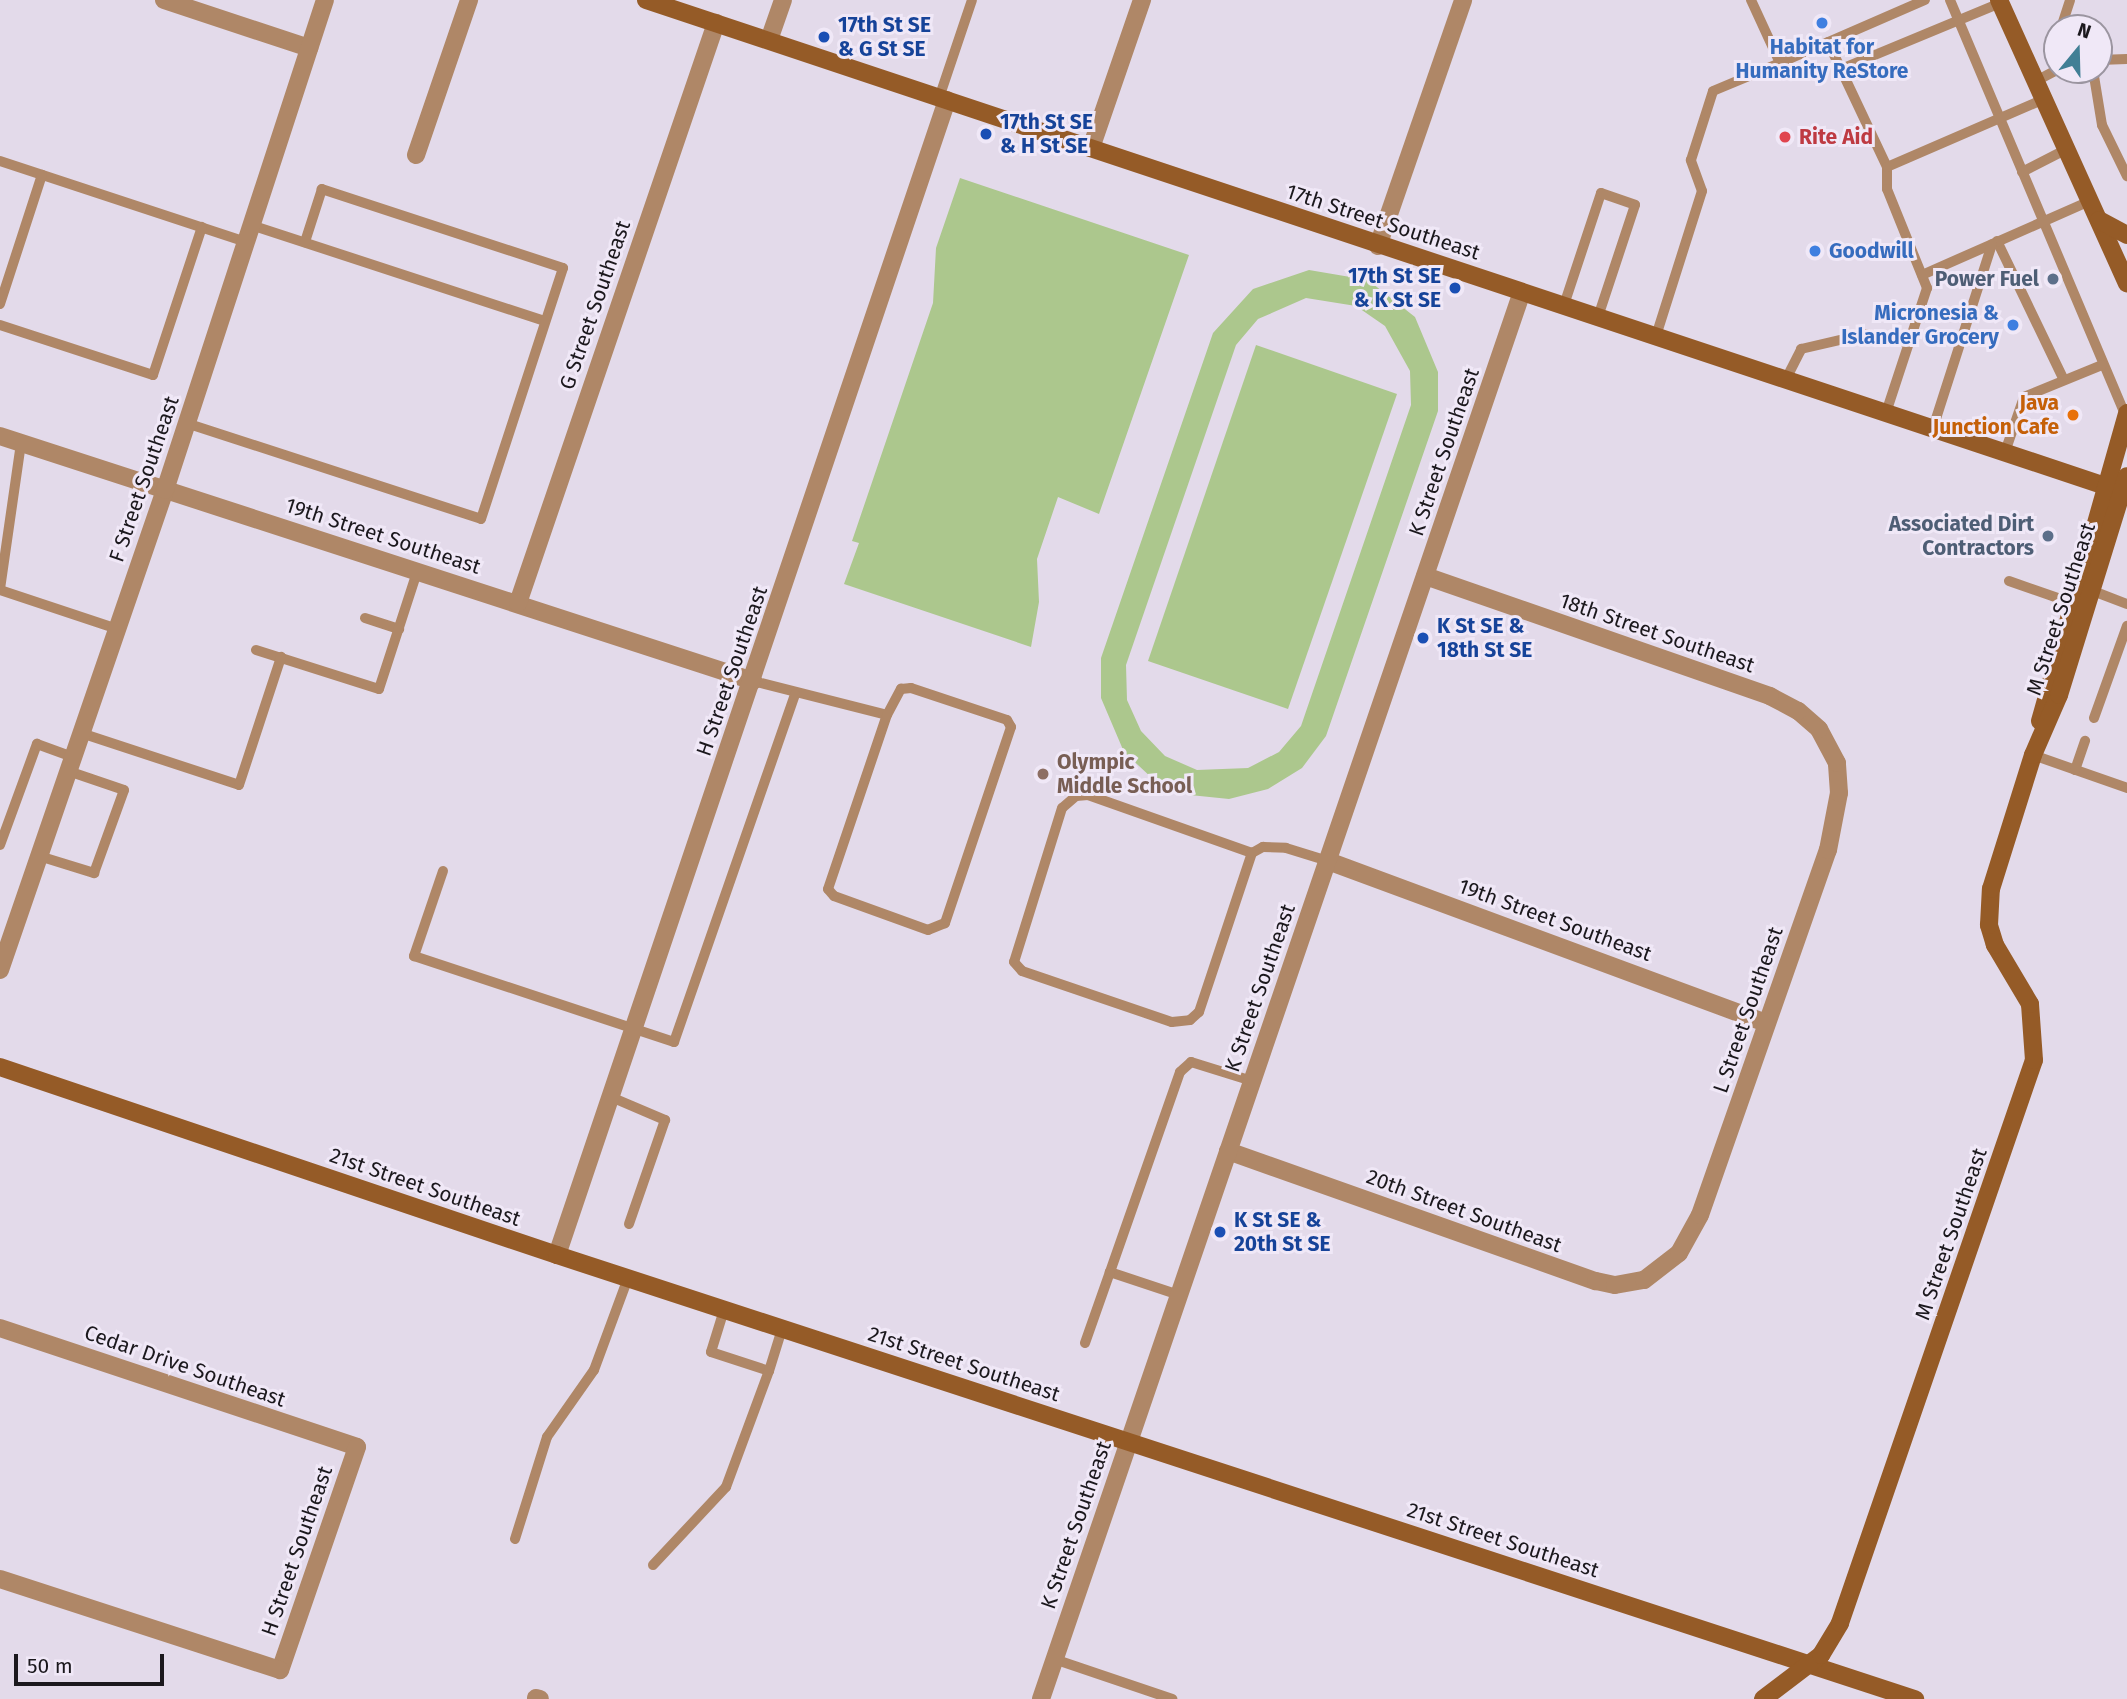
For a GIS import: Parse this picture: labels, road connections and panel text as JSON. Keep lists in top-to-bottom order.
{
  "streets": {
    "street": [
      "17th Street Southeast",
      "G Street Southeast",
      "K Street Southeast",
      "F Street Southeast",
      "19th Street Southeast",
      "M Street Southeast",
      "18th Street Southeast",
      "H Street Southeast",
      "L Street Southeast",
      "21st Street Southeast",
      "20th Street Southeast",
      "Cedar Drive Southeast"
    ]
  },
  "crossings": [
    ["17th Street Southeast", "G Street Southeast"],
    ["17th Street Southeast", "K Street Southeast"],
    ["17th Street Southeast", "M Street Southeast"],
    ["17th Street Southeast", "H Street Southeast"],
    ["G Street Southeast", "19th Street Southeast"],
    ["K Street Southeast", "19th Street Southeast"],
    ["K Street Southeast", "18th Street Southeast"],
    ["K Street Southeast", "21st Street Southeast"],
    ["K Street Southeast", "20th Street Southeast"],
    ["F Street Southeast", "19th Street Southeast"],
    ["19th Street Southeast", "H Street Southeast"],
    ["19th Street Southeast", "L Street Southeast"],
    ["M Street Southeast", "21st Street Southeast"],
    ["18th Street Southeast", "L Street Southeast"],
    ["H Street Southeast", "21st Street Southeast"],
    ["H Street Southeast", "Cedar Drive Southeast"],
    ["L Street Southeast", "20th Street Southeast"]
  ],
  "places": [
    "Habitat for Humanity ReStore",
    "17th St SE & G St SE",
    "17th St SE & H St SE",
    "Rite Aid",
    "Goodwill",
    "Power Fuel",
    "17th St SE & K St SE",
    "Micronesia & Islander Grocery",
    "Java Junction Cafe",
    "Associated Dirt Contractors",
    "K St SE & 18th St SE",
    "Olympic Middle School",
    "K St SE & 20th St SE"
  ],
  "scale_bar": "50 m",
  "north": "top"
}
